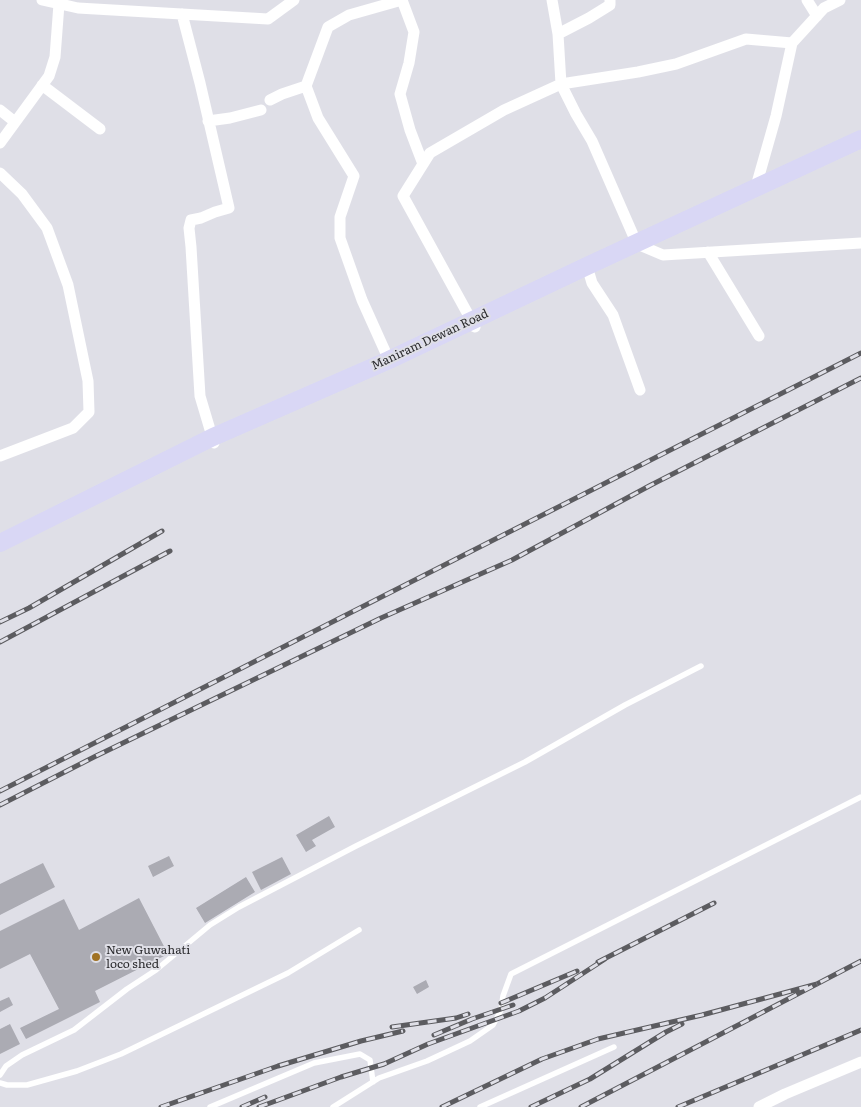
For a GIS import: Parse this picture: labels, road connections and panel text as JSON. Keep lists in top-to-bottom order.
{
  "streets": {
    "main road": ["Maniram Dewan Road"]
  },
  "places": ["New Guwahati loco shed"]
}
